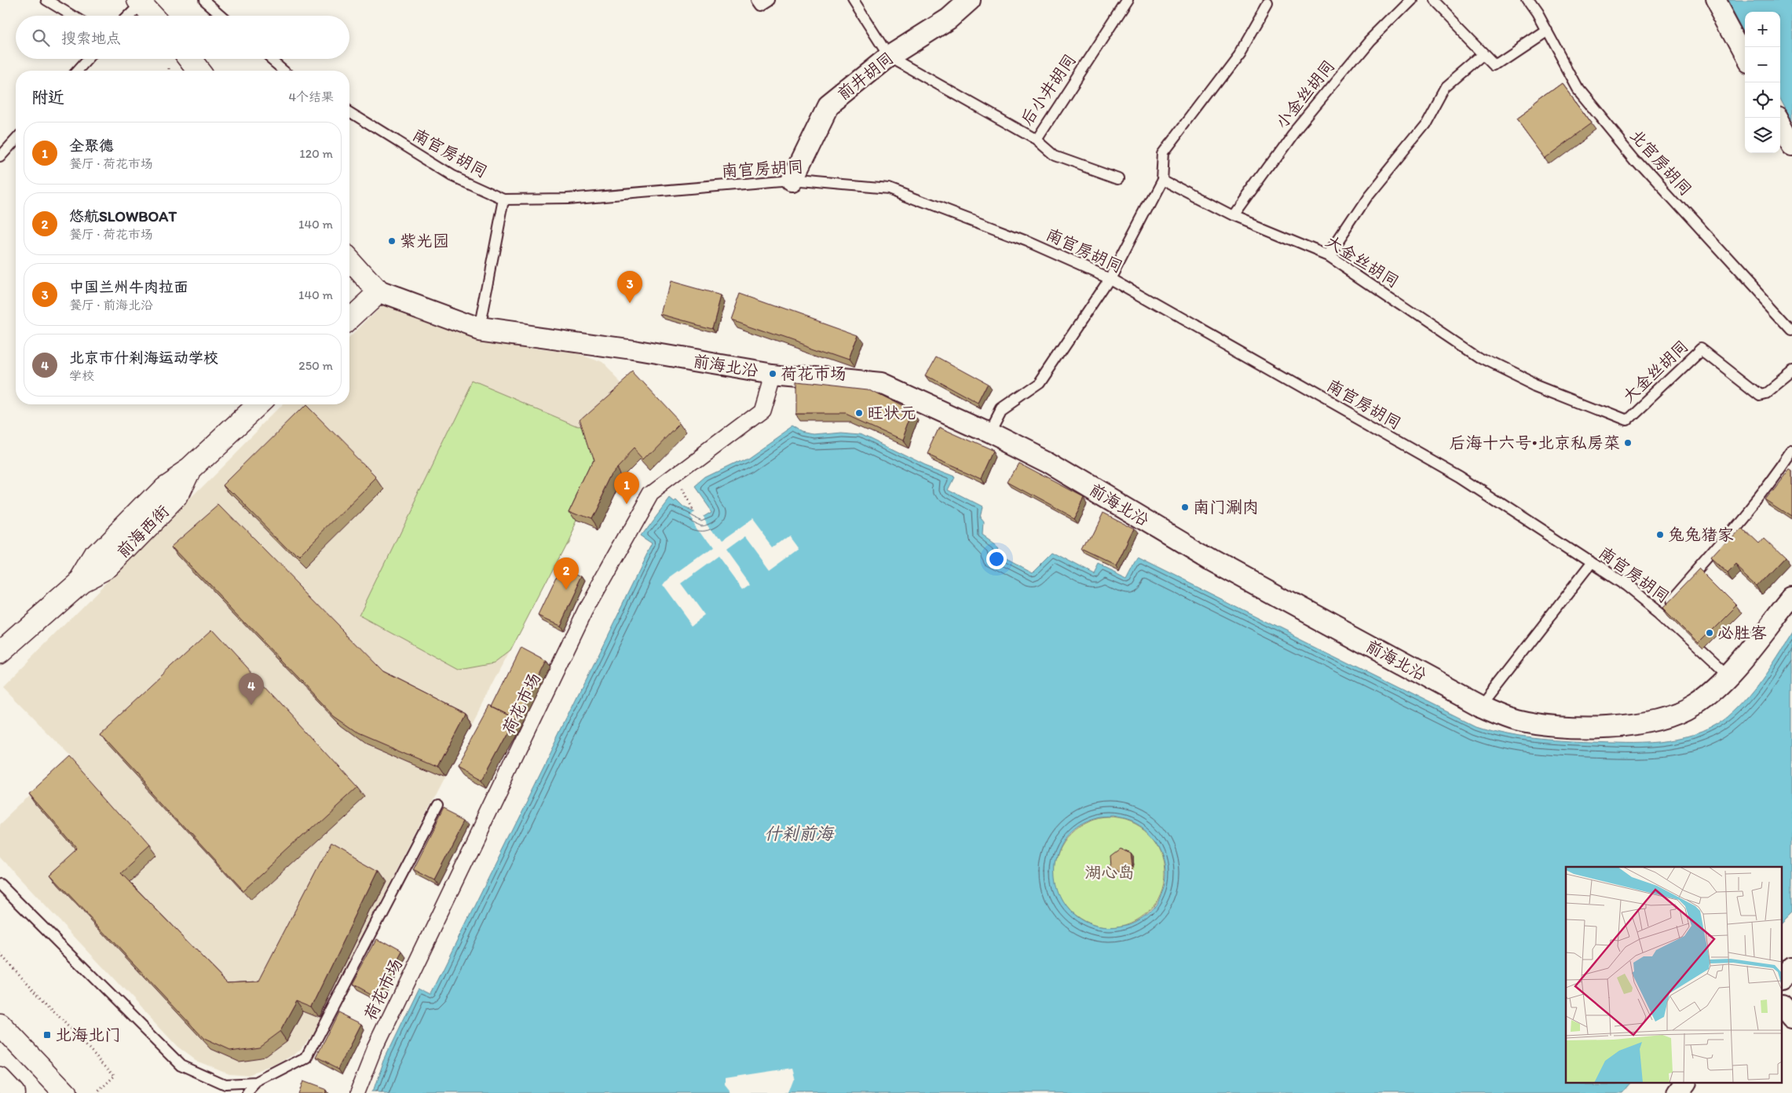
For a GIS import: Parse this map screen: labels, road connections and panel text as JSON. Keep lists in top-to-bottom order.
{
  "streets": {
    "street": [
      "前井胡同",
      "前海北沿",
      "前海西街",
      "荷花市场"
    ],
    "lane": [
      "后小井胡同",
      "小金丝胡同",
      "南官房胡同",
      "北官房胡同",
      "大金丝胡同"
    ]
  },
  "crossings": [
    ["前井胡同", "后小井胡同"],
    ["前井胡同", "南官房胡同"],
    ["小金丝胡同", "大金丝胡同"],
    ["南官房胡同", "前海北沿"],
    ["前海北沿", "荷花市场"]
  ],
  "water": ["什刹前海"],
  "parks": ["湖心岛"],
  "places": {
    "other": [
      "紫光园",
      "荷花市场",
      "旺状元",
      "后海十六号•北京私房菜",
      "南门涮肉",
      "兔兔猪家",
      "必胜客"
    ],
    "transit": ["北海北门"]
  },
  "page": {
    "map_buttons": ["+", "−"],
    "search": "搜索地点",
    "heading": ["附近", "4个结果"],
    "list": [
      {
        "mark": "1",
        "name": "全聚德",
        "note": "餐厅 · 荷花市场",
        "value": "120 m"
      },
      {
        "mark": "2",
        "name": "悠航SLOWBOAT",
        "note": "餐厅 · 荷花市场",
        "value": "140 m"
      },
      {
        "mark": "3",
        "name": "中国兰州牛肉拉面",
        "note": "餐厅 · 前海北沿",
        "value": "140 m"
      },
      {
        "mark": "4",
        "name": "北京市什刹海运动学校",
        "note": "学校",
        "value": "250 m"
      }
    ],
    "pins": [
      "3",
      "1",
      "2",
      "4"
    ]
  }
}
